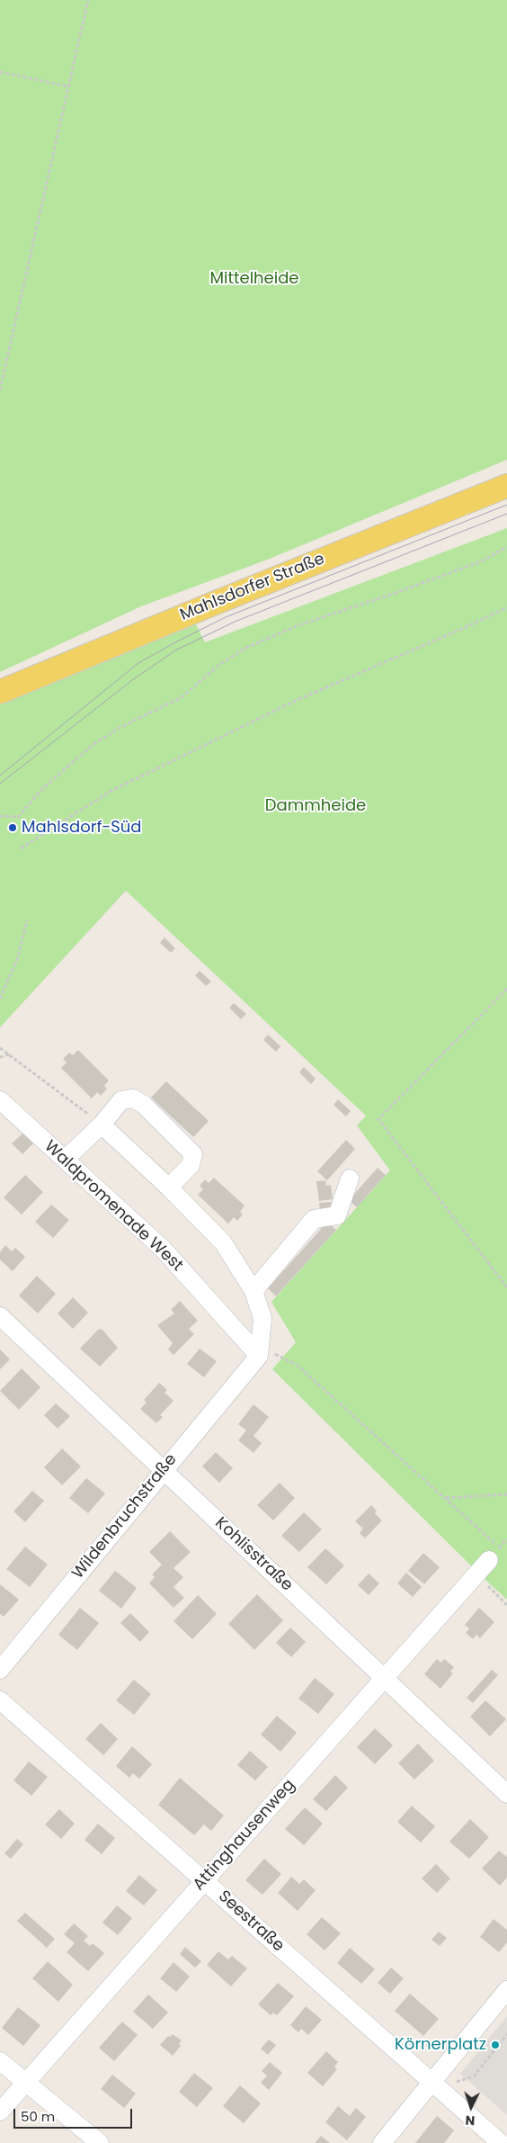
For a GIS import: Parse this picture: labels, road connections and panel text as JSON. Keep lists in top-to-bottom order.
{
  "streets": {
    "main road": ["Mahlsdorfer Straße"],
    "street": [
      "Waldpromenade West",
      "Wildenbruchstraße",
      "Kohlisstraße",
      "Attinghausenweg",
      "Seestraße"
    ]
  },
  "crossings": [
    ["Waldpromenade West", "Wildenbruchstraße"],
    ["Wildenbruchstraße", "Kohlisstraße"],
    ["Kohlisstraße", "Attinghausenweg"],
    ["Attinghausenweg", "Seestraße"]
  ],
  "parks": ["Mittelheide", "Dammheide"],
  "places": ["Mahlsdorf-Süd", "Körnerplatz"],
  "scale_bar": "50 m",
  "north": "bottom"
}
